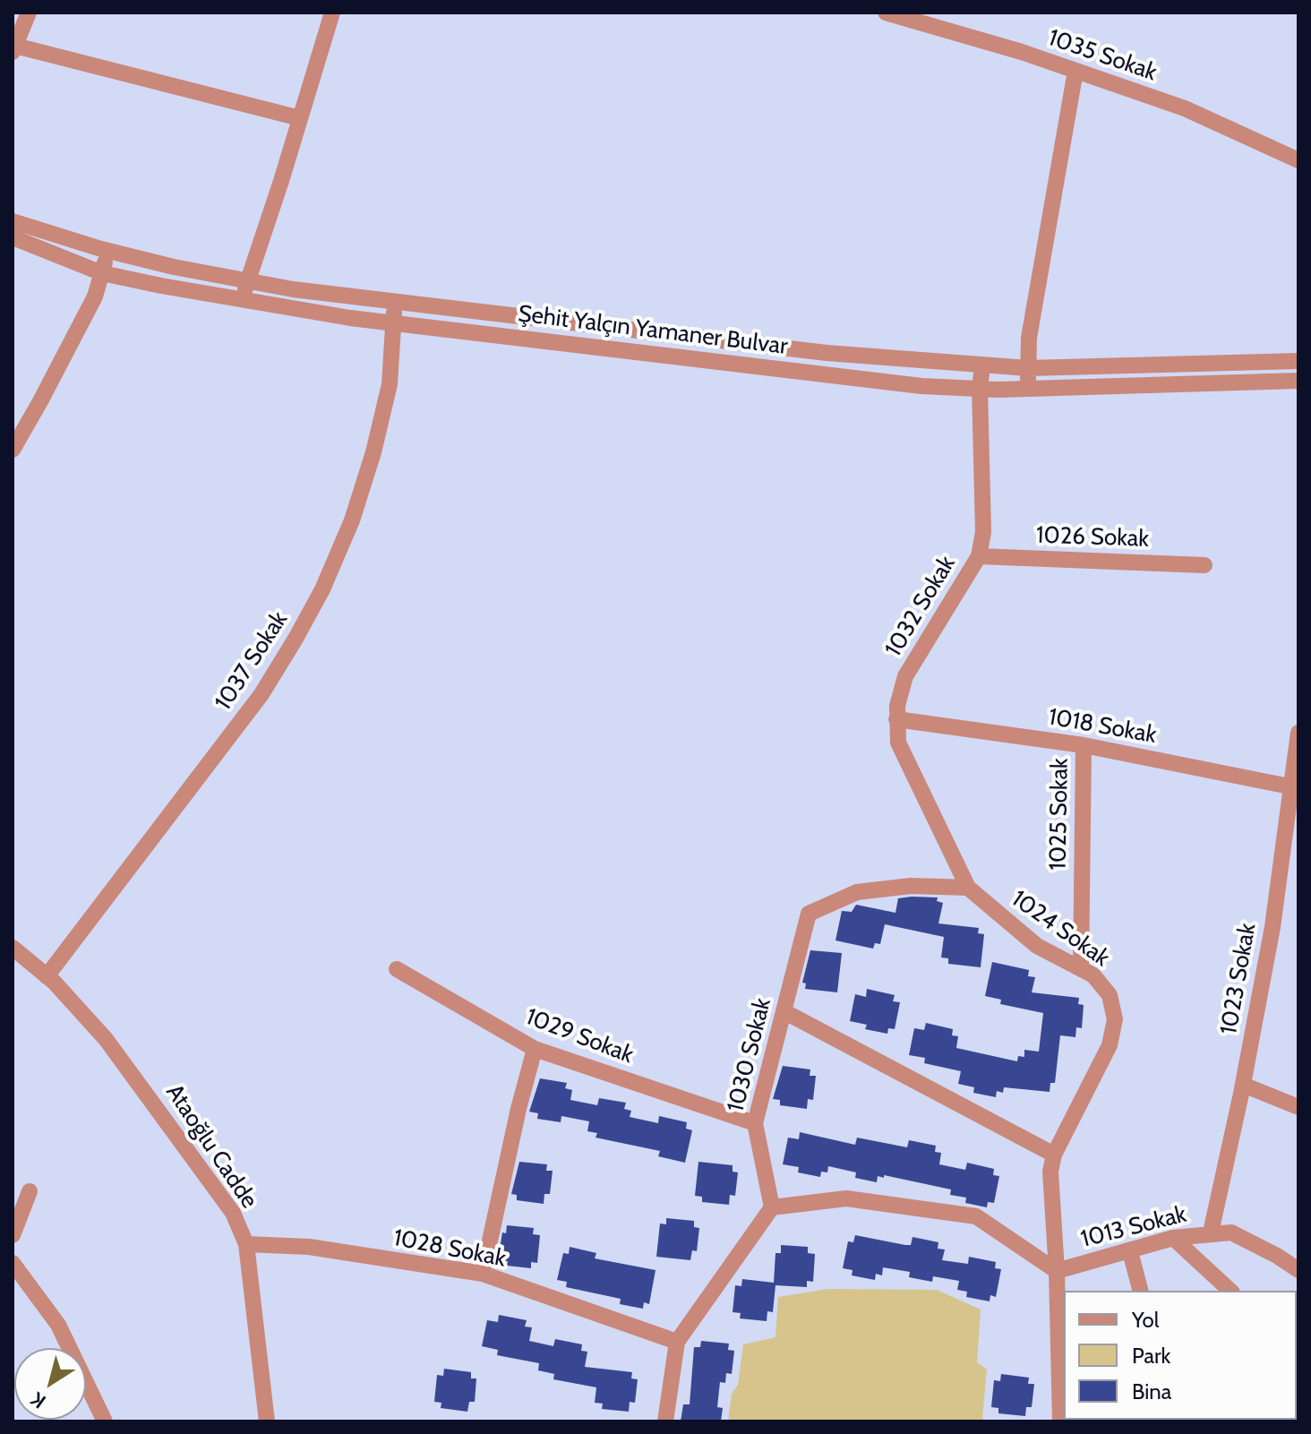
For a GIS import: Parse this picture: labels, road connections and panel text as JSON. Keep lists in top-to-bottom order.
{
  "streets": {
    "street": [
      "1035 Sokak",
      "Şehit Yalçın Yamaner Bulvar",
      "1026 Sokak",
      "1032 Sokak",
      "1037 Sokak",
      "1018 Sokak",
      "1025 Sokak",
      "1024 Sokak",
      "1023 Sokak",
      "1029 Sokak",
      "1030 Sokak",
      "Ataoğlu Cadde",
      "1013 Sokak",
      "1028 Sokak"
    ]
  },
  "crossings": [
    ["Şehit Yalçın Yamaner Bulvar", "1032 Sokak"],
    ["Şehit Yalçın Yamaner Bulvar", "1037 Sokak"],
    ["1026 Sokak", "1032 Sokak"],
    ["1032 Sokak", "1018 Sokak"],
    ["1032 Sokak", "1024 Sokak"],
    ["1037 Sokak", "Ataoğlu Cadde"],
    ["1018 Sokak", "1025 Sokak"],
    ["1018 Sokak", "1024 Sokak"],
    ["1018 Sokak", "1023 Sokak"],
    ["1025 Sokak", "1024 Sokak"],
    ["1024 Sokak", "1030 Sokak"],
    ["1024 Sokak", "1013 Sokak"],
    ["1023 Sokak", "1013 Sokak"],
    ["1029 Sokak", "1030 Sokak"],
    ["Ataoğlu Cadde", "1028 Sokak"]
  ],
  "legend": ["Yol", "Park", "Bina"],
  "north": "bottom left"
}
